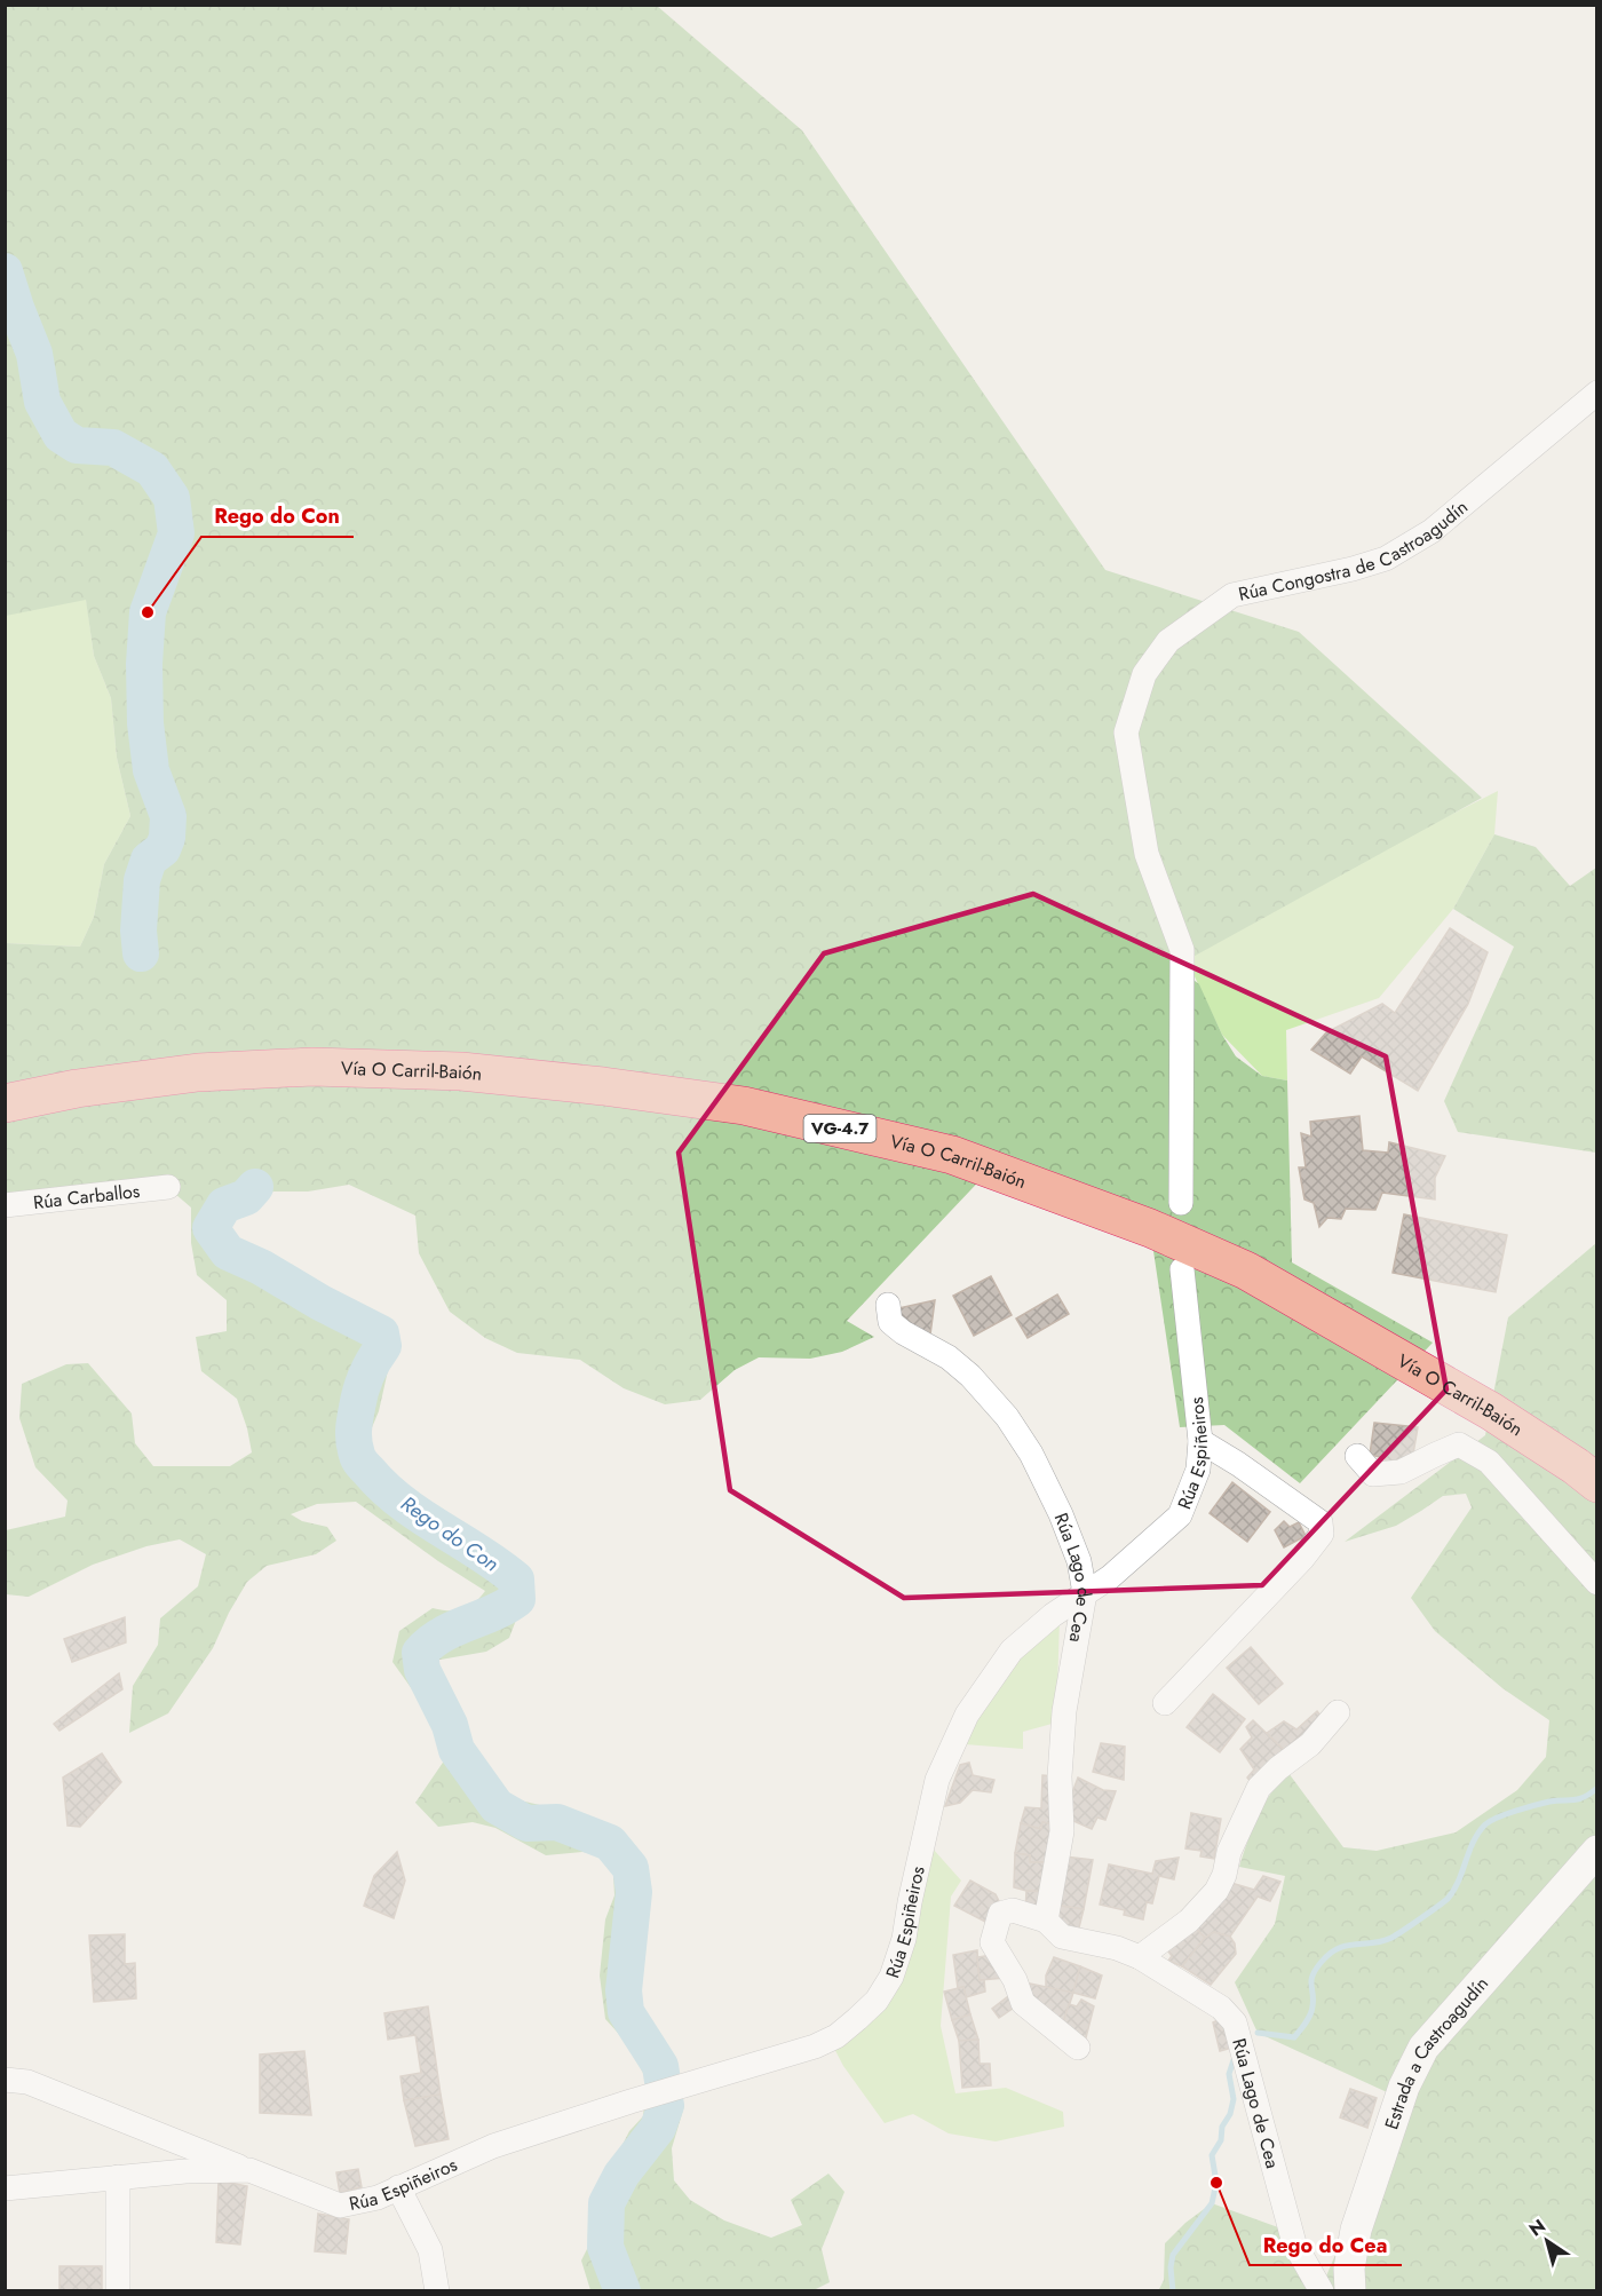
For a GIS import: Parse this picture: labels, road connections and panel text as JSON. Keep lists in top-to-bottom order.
{
  "streets": {
    "highway": ["Vía O Carril-Baión", "VG-4.7"],
    "street": [
      "Rúa Congostra de Castroagudín",
      "Rúa Carballos",
      "Rúa Espiñeiros",
      "Rúa Lago de Cea",
      "Estrada a Castroagudín"
    ]
  },
  "crossings": [
    ["Rúa Espiñeiros", "Rúa Lago de Cea"]
  ],
  "water": ["Rego do Con"],
  "places": ["Rego do Con", "Rego do Cea"],
  "north": "top left"
}
